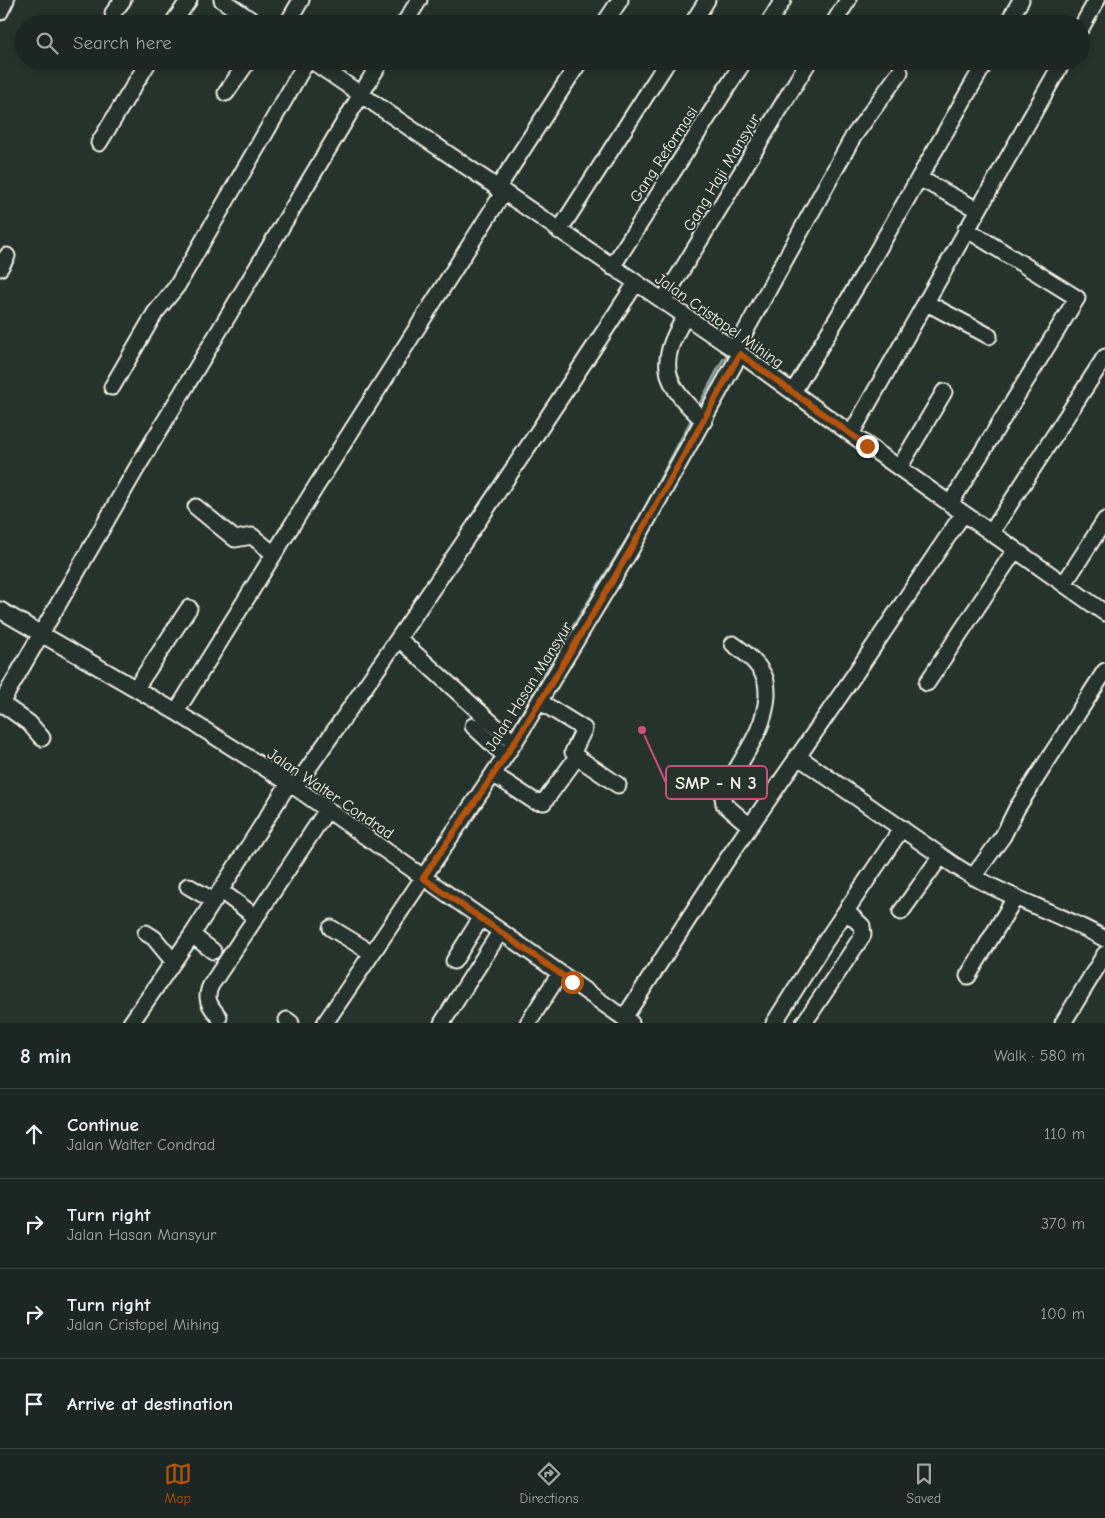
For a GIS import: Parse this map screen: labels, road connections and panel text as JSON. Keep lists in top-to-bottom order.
{
  "streets": {
    "street": [
      "Gang Reformasi",
      "Gang Haji Mansyur",
      "Jalan Cristopel Mihing",
      "Jalan Hasan Mansyur",
      "Jalan Walter Condrad"
    ]
  },
  "crossings": [
    ["Gang Reformasi", "Jalan Cristopel Mihing"],
    ["Gang Haji Mansyur", "Jalan Cristopel Mihing"],
    ["Jalan Cristopel Mihing", "Jalan Hasan Mansyur"],
    ["Jalan Hasan Mansyur", "Jalan Walter Condrad"]
  ],
  "places": ["SMP - N 3"],
  "page": {
    "search": "Search here",
    "heading": ["8 min", "Walk · 580 m"],
    "list": [
      ["Continue", "Jalan Walter Condrad", "110 m"],
      ["Turn right", "Jalan Hasan Mansyur", "370 m"],
      ["Turn right", "Jalan Cristopel Mihing", "100 m"],
      "Arrive at destination"
    ],
    "nav": ["Map", "Directions", "Saved"]
  }
}
